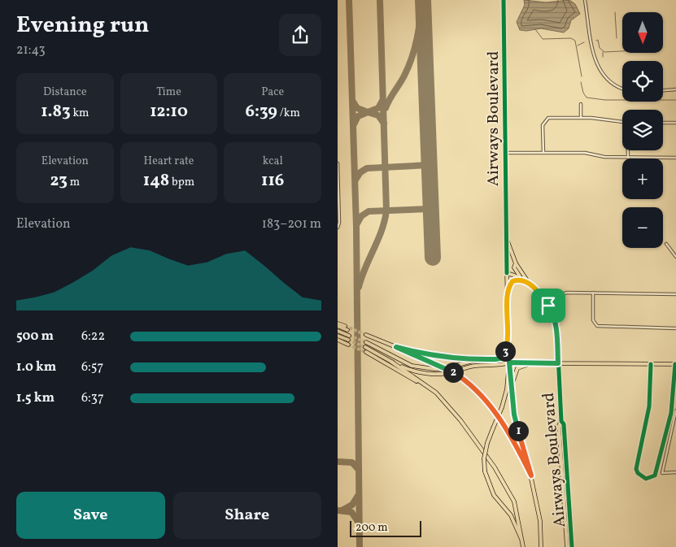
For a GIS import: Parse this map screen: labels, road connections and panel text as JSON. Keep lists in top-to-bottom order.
{
  "streets": {
    "main road": ["Airways Boulevard"]
  },
  "scale_bar": "200 m",
  "north": "bottom",
  "page": {
    "heading": ["Evening run", "21:43"],
    "map_buttons": ["+", "−"],
    "stats": [
      ["Distance", "1.83 km"],
      ["Time", "12:10"],
      ["Pace", "6:39 /km"],
      ["Elevation", "23 m"],
      ["Heart rate", "148 bpm"],
      ["kcal", "116"]
    ],
    "chart": ["Elevation", "183–201 m"],
    "list": [
      {
        "name": "500 m",
        "note": "6:22"
      },
      {
        "name": "1.0 km",
        "note": "6:57"
      },
      {
        "name": "1.5 km",
        "note": "6:37"
      }
    ],
    "pins": ["3", "2", "1"],
    "buttons": ["Save", "Share"],
    "scale": "200 m"
  }
}
